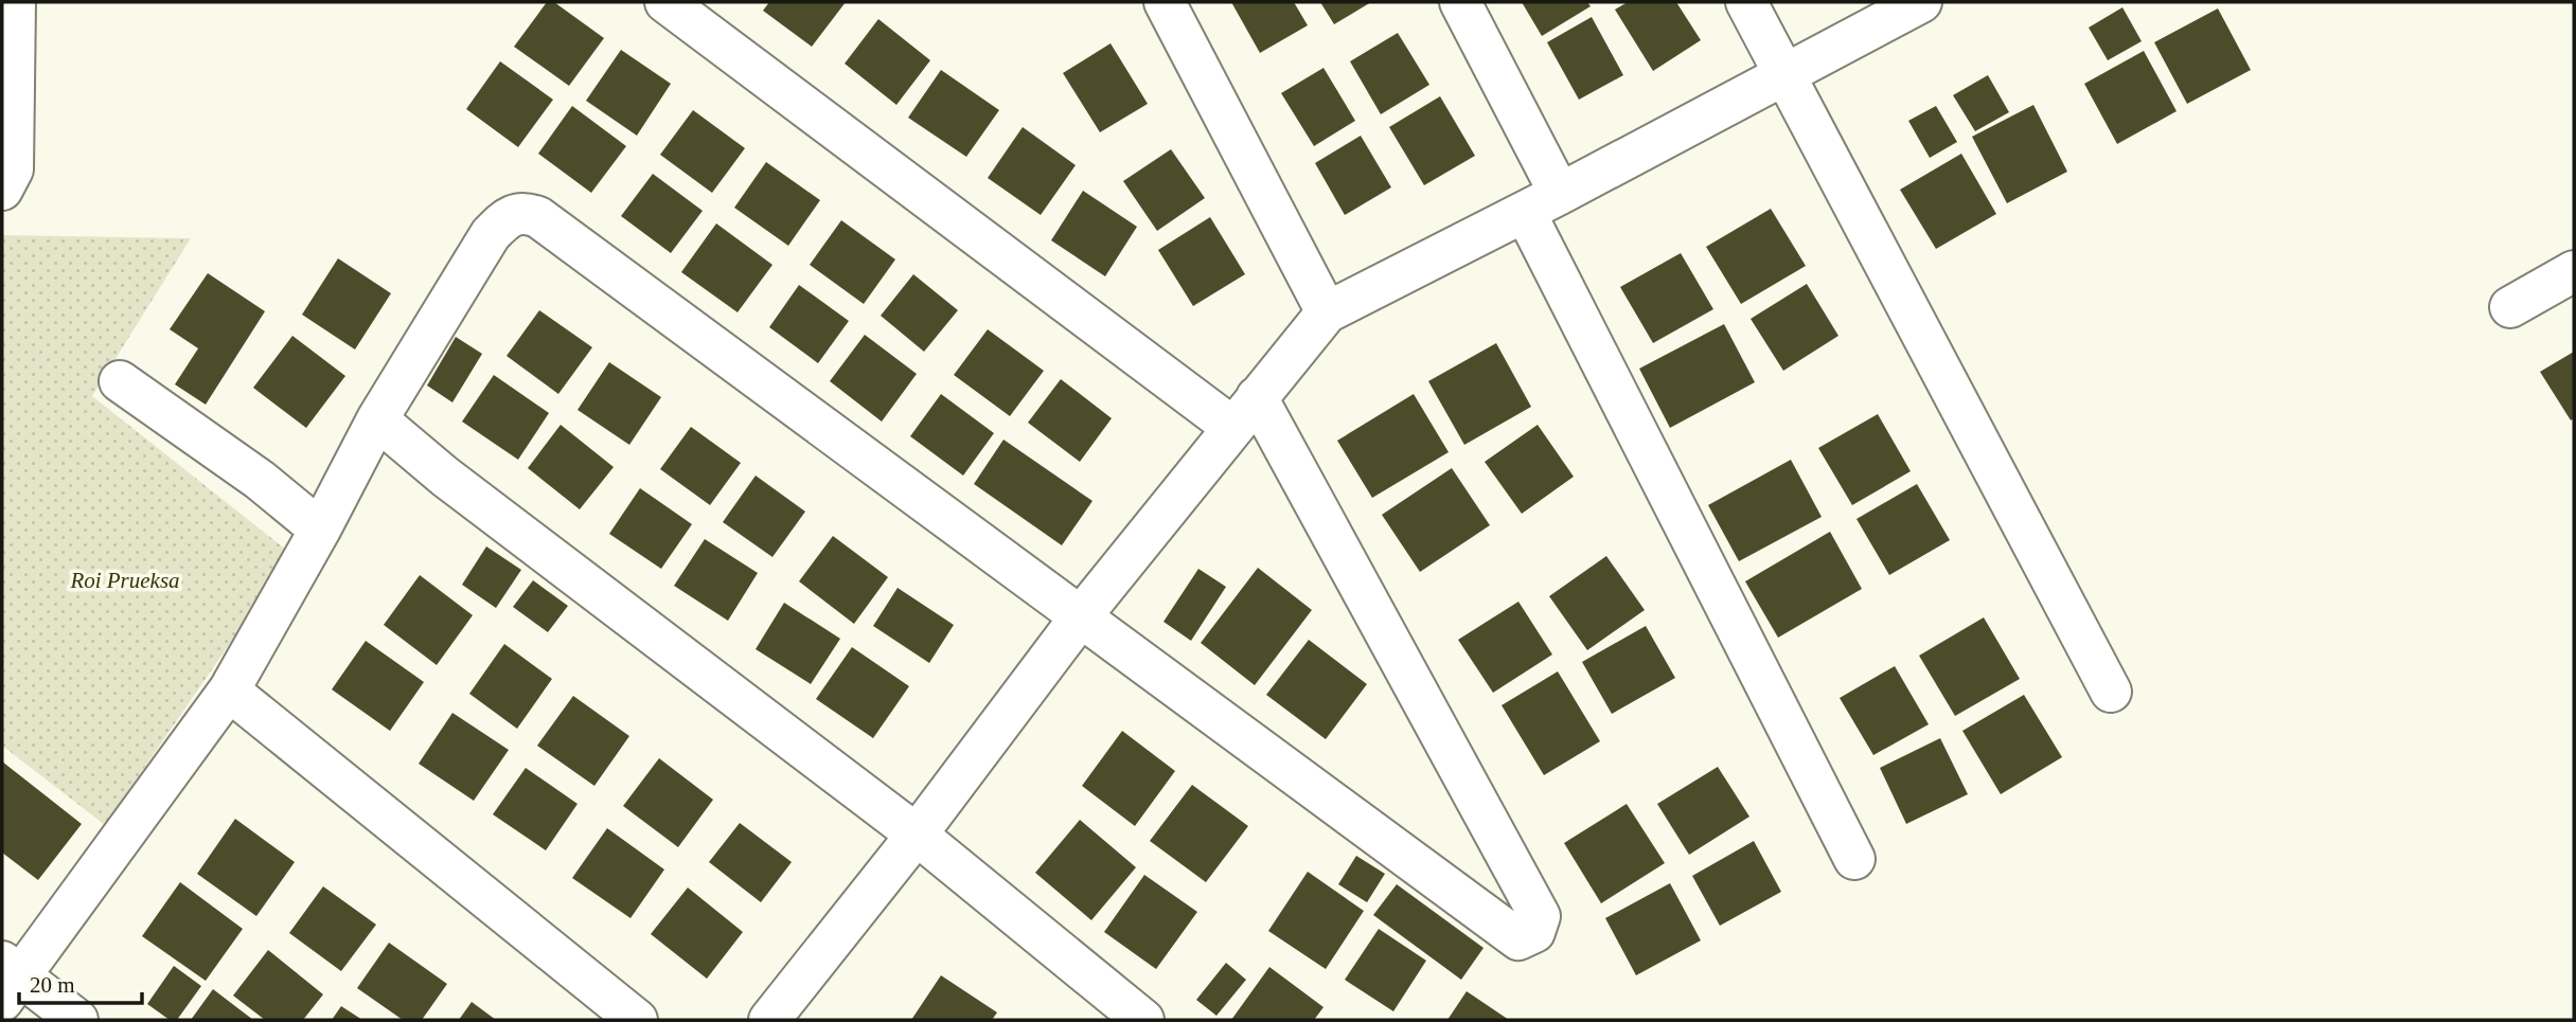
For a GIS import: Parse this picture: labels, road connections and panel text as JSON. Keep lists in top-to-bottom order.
{
  "parks": ["Roi Prueksa"],
  "scale_bar": "20 m"
}
